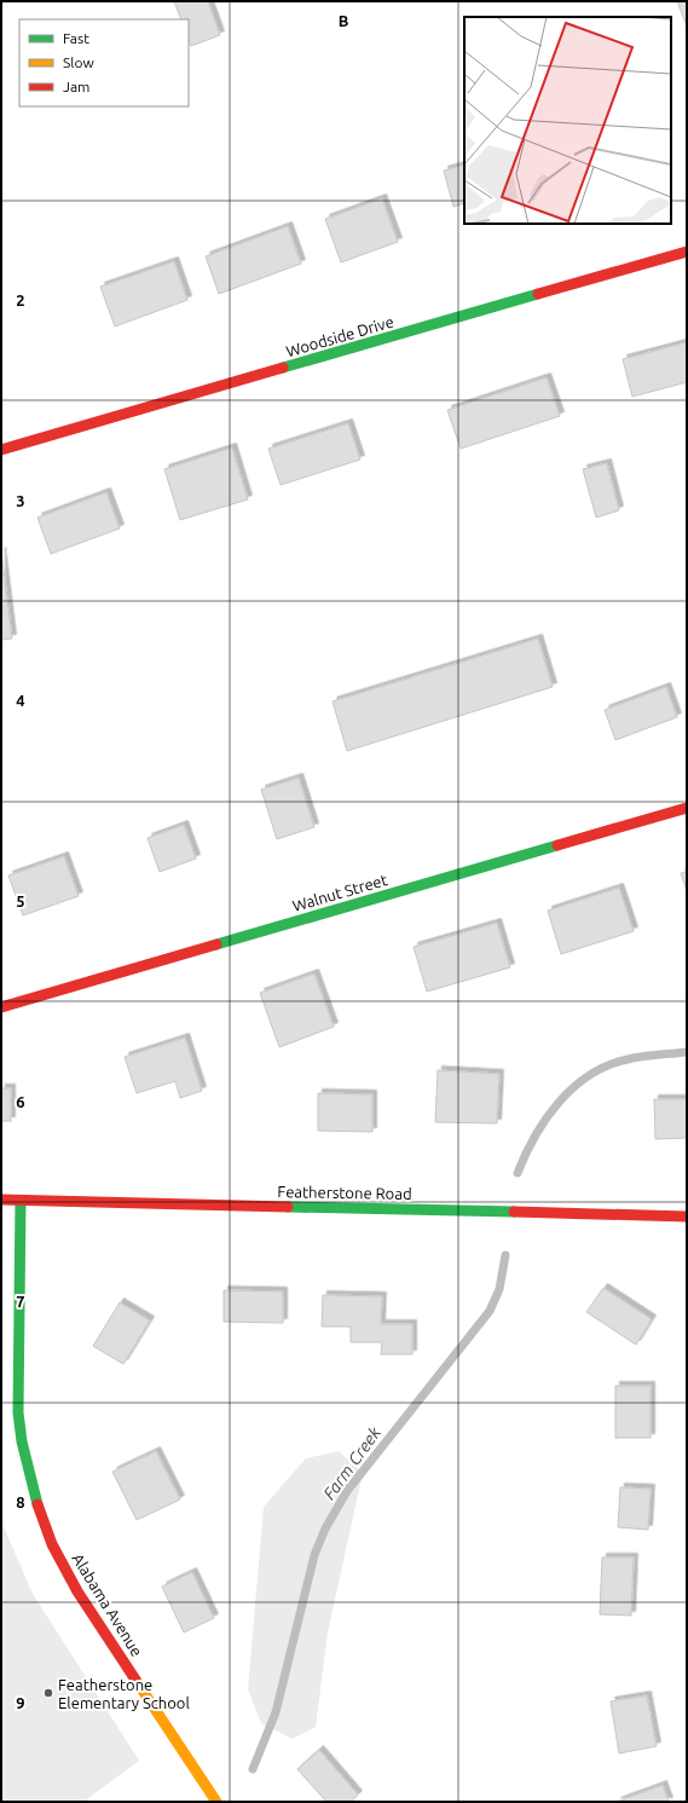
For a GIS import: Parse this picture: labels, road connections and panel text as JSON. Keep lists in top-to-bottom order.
{
  "streets": {
    "street": [
      "Woodside Drive",
      "Walnut Street",
      "Featherstone Road",
      "Alabama Avenue"
    ]
  },
  "crossings": [
    ["Featherstone Road", "Alabama Avenue"]
  ],
  "water": ["Farm Creek"],
  "places": ["Featherstone Elementary School"],
  "legend": ["Fast", "Slow", "Jam"],
  "grid": {
    "columns": ["B"],
    "rows": [
      "2",
      "3",
      "4",
      "5",
      "6",
      "7",
      "8",
      "9"
    ]
  }
}
